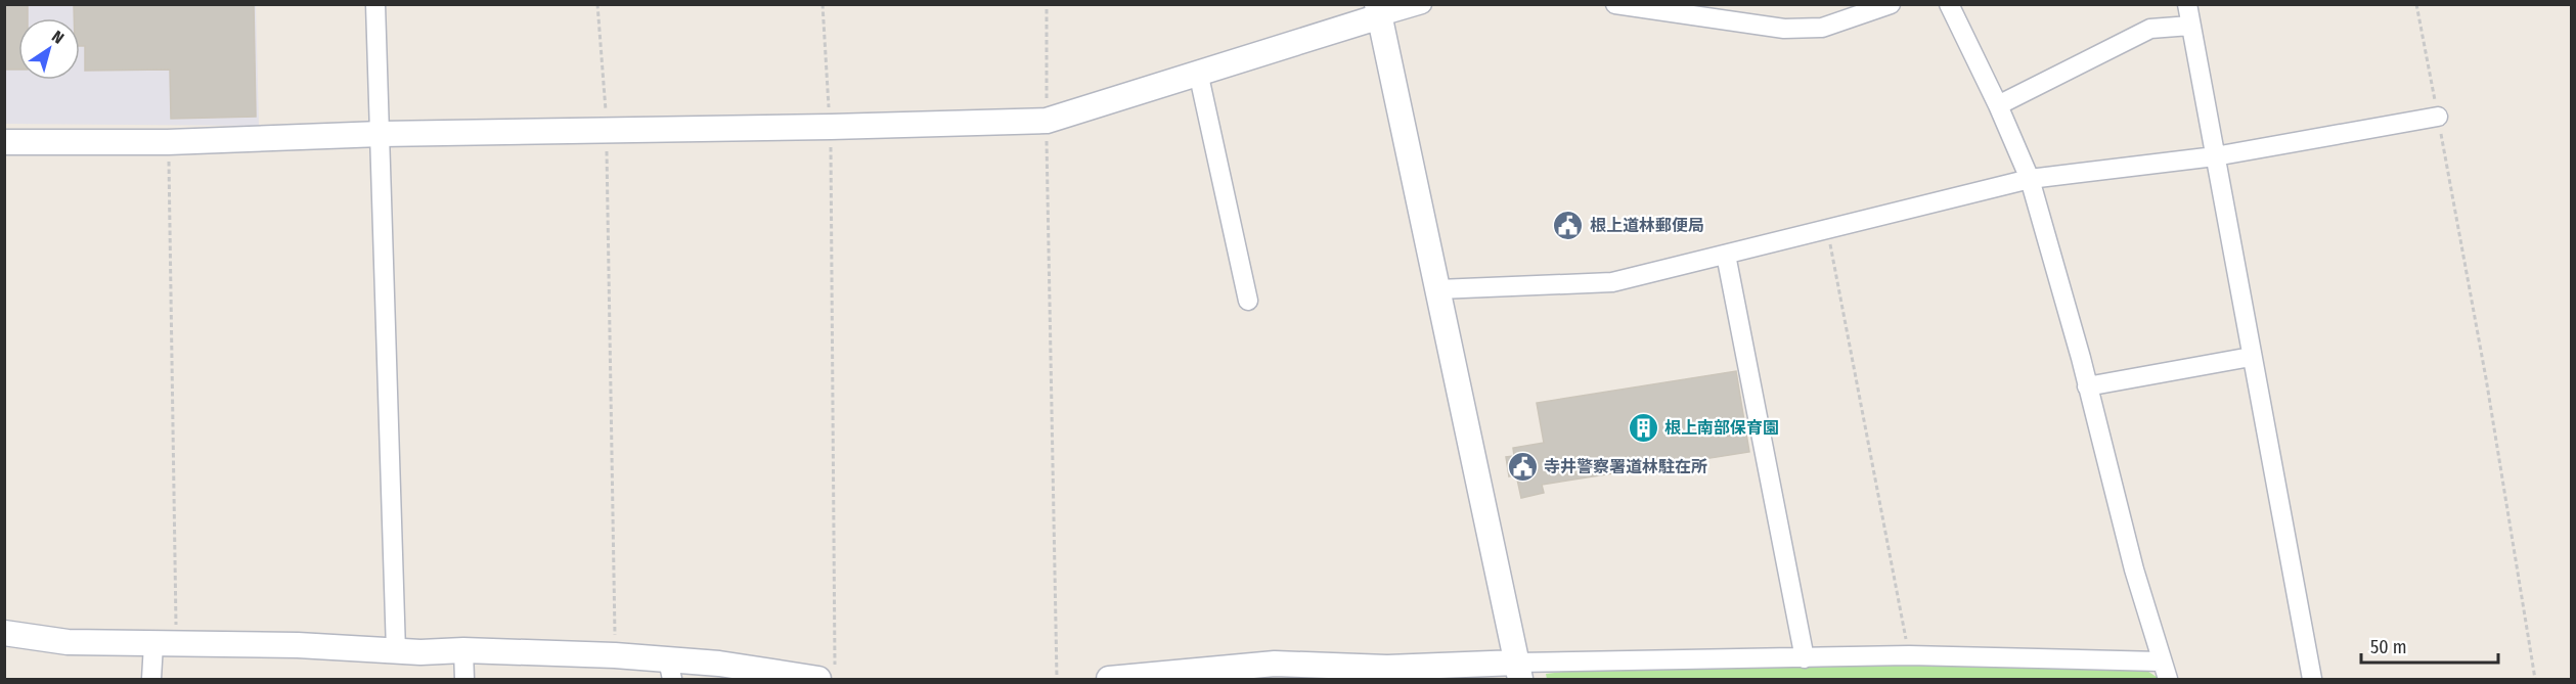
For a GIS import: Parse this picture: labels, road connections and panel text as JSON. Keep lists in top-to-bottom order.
{
  "places": {
    "public building": ["根上道林郵便局", "寺井警察署道林駐在所"],
    "building": ["根上南部保育園"]
  },
  "scale_bar": "50 m",
  "north": "top right"
}
